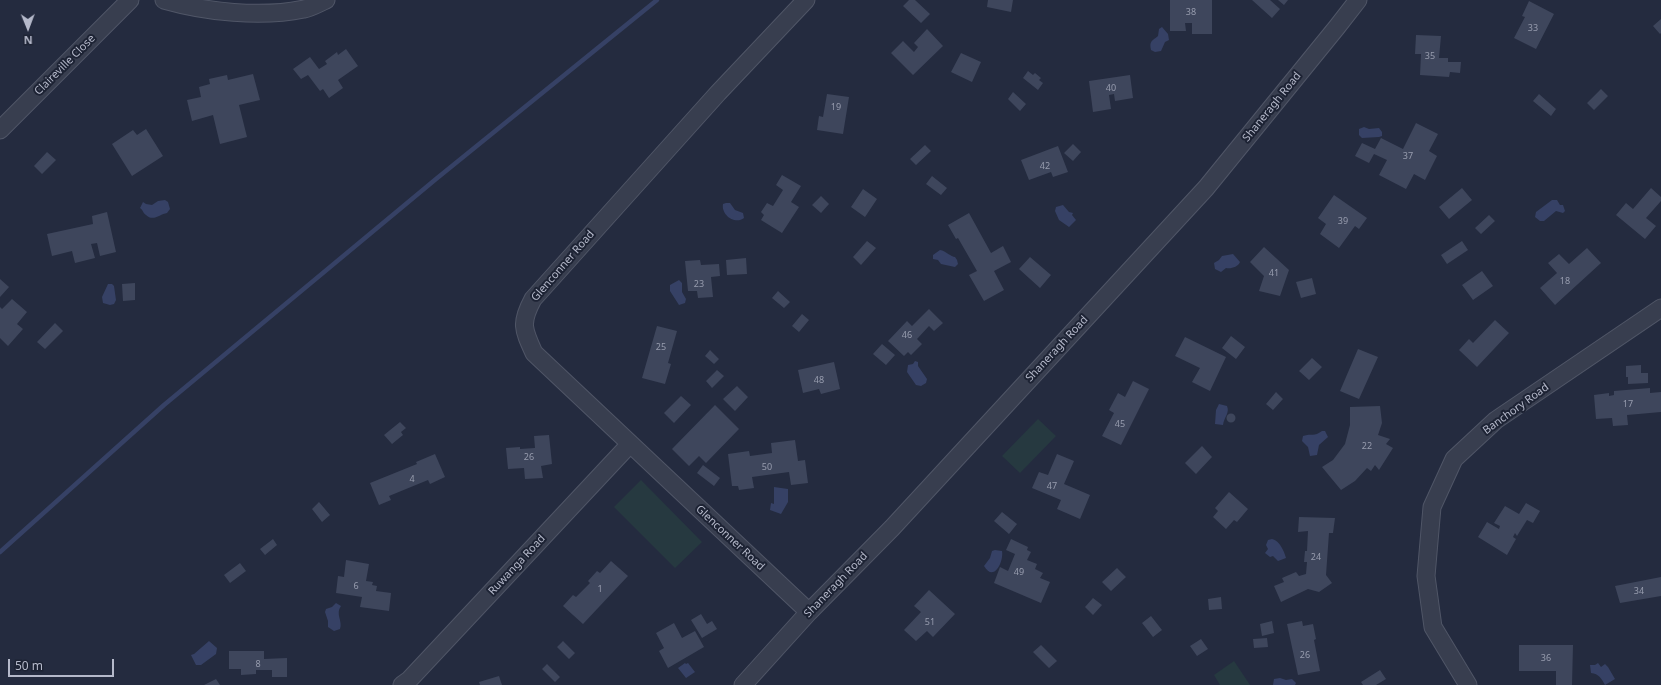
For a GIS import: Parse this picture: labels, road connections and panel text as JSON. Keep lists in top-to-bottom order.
{
  "streets": {
    "street": [
      "Claireville Close",
      "Shaneragh Road",
      "Glenconner Road",
      "Banchory Road",
      "Ruwanga Road"
    ]
  },
  "crossings": [
    ["Shaneragh Road", "Glenconner Road"],
    ["Glenconner Road", "Ruwanga Road"]
  ],
  "house_numbers": [
    "38",
    "33",
    "35",
    "40",
    "19",
    "37",
    "42",
    "39",
    "41",
    "18",
    "23",
    "46",
    "25",
    "48",
    "17",
    "45",
    "22",
    "26",
    "50",
    "4",
    "47",
    "24",
    "49",
    "6",
    "1",
    "34",
    "51",
    "26",
    "36",
    "8"
  ],
  "scale_bar": "50 m",
  "north": "bottom"
}
